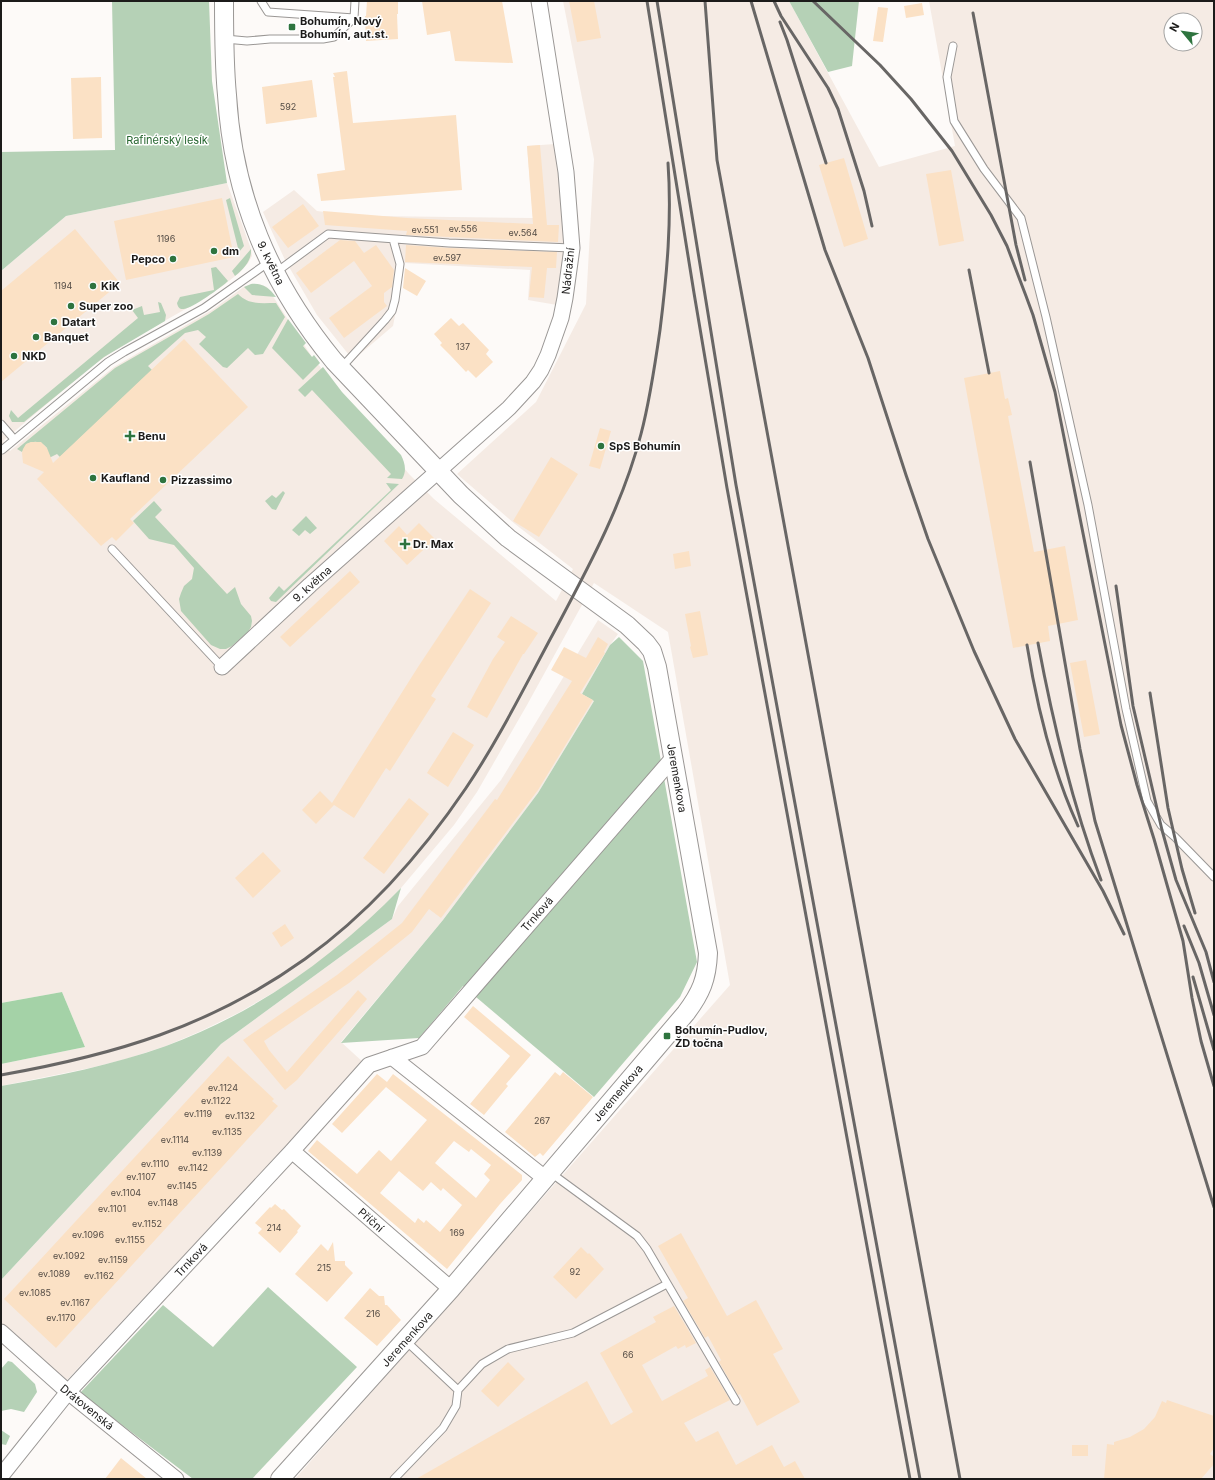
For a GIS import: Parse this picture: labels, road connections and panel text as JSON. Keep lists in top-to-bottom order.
{
  "streets": {
    "street": [
      "9. května",
      "Nádražní",
      "Jeremenkova",
      "Trnková",
      "Příční",
      "Drátovenská"
    ]
  },
  "crossings": [
    ["9. května", "Nádražní"],
    ["9. května", "Jeremenkova"],
    ["Jeremenkova", "Trnková"],
    ["Jeremenkova", "Příční"],
    ["Trnková", "Příční"],
    ["Trnková", "Drátovenská"]
  ],
  "parks": ["Rafinérský lesík"],
  "places": {
    "transit": ["Bohumín, Nový Bohumín, aut.st.", "Bohumín-Pudlov, ŽD točna"],
    "other": [
      "dm",
      "Pepco",
      "KiK",
      "Super zoo",
      "Datart",
      "Banquet",
      "NKD",
      "SpS Bohumín",
      "Kaufland",
      "Pizzassimo"
    ],
    "health": ["Benu", "Dr. Max"]
  },
  "house_numbers": [
    "592",
    "ev.556",
    "ev.551",
    "ev.564",
    "1196",
    "ev.597",
    "1194",
    "137",
    "ev.1124",
    "ev.1122",
    "ev.1119",
    "ev.1132",
    "267",
    "ev.1135",
    "ev.1114",
    "ev.1139",
    "ev.1110",
    "ev.1142",
    "ev.1107",
    "ev.1145",
    "ev.1104",
    "ev.1148",
    "ev.1101",
    "ev.1152",
    "214",
    "169",
    "ev.1096",
    "ev.1155",
    "ev.1092",
    "ev.1159",
    "215",
    "92",
    "ev.1089",
    "ev.1162",
    "ev.1085",
    "ev.1167",
    "216",
    "ev.1170",
    "66"
  ],
  "north": "top left"
}
